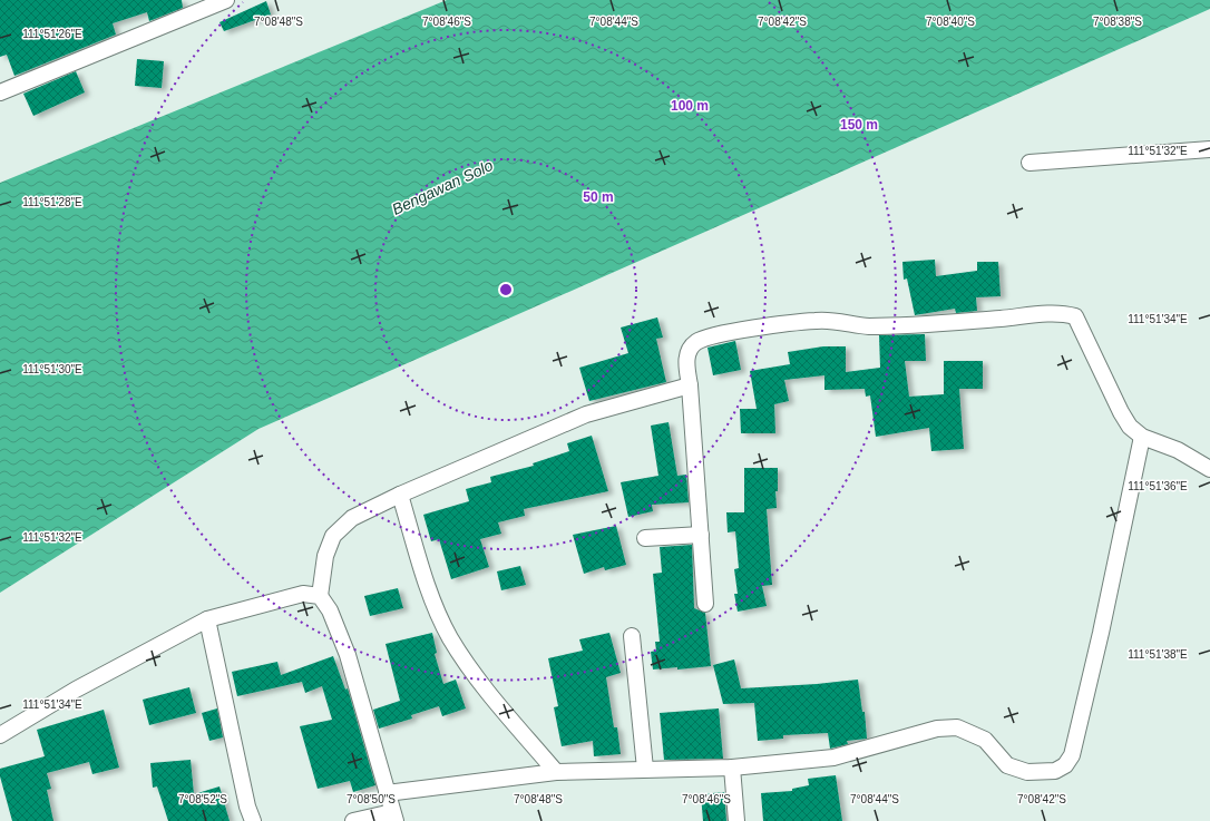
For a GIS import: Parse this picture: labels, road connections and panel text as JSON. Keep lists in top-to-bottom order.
{
  "water": ["Bengawan Solo"],
  "coordinates": [
    "7°08'48\"S",
    "7°08'46\"S",
    "7°08'44\"S",
    "7°08'42\"S",
    "7°08'40\"S",
    "7°08'38\"S",
    "111°51'26\"E",
    "111°51'32\"E",
    "111°51'28\"E",
    "111°51'34\"E",
    "111°51'30\"E",
    "111°51'36\"E",
    "111°51'38\"E",
    "7°08'52\"S",
    "7°08'50\"S"
  ],
  "rings": ["100 m", "150 m", "50 m"]
}
